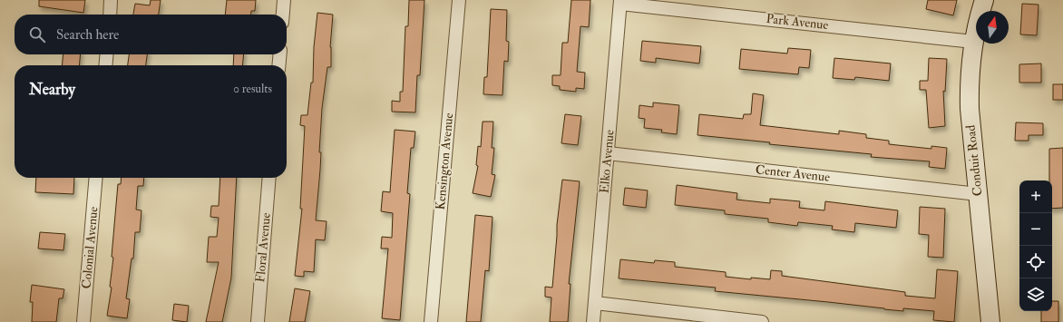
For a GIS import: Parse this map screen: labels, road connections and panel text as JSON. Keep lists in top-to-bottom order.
{
  "streets": {
    "street": [
      "Park Avenue",
      "Conduit Road",
      "Kensington Avenue",
      "Elko Avenue",
      "Center Avenue",
      "Colonial Avenue",
      "Floral Avenue"
    ]
  },
  "crossings": [
    ["Park Avenue", "Conduit Road"],
    ["Park Avenue", "Elko Avenue"],
    ["Conduit Road", "Center Avenue"],
    ["Elko Avenue", "Center Avenue"]
  ],
  "north": "top",
  "page": {
    "search": "Search here",
    "heading": ["Nearby", "0 results"],
    "map_buttons": ["+", "−"]
  }
}
